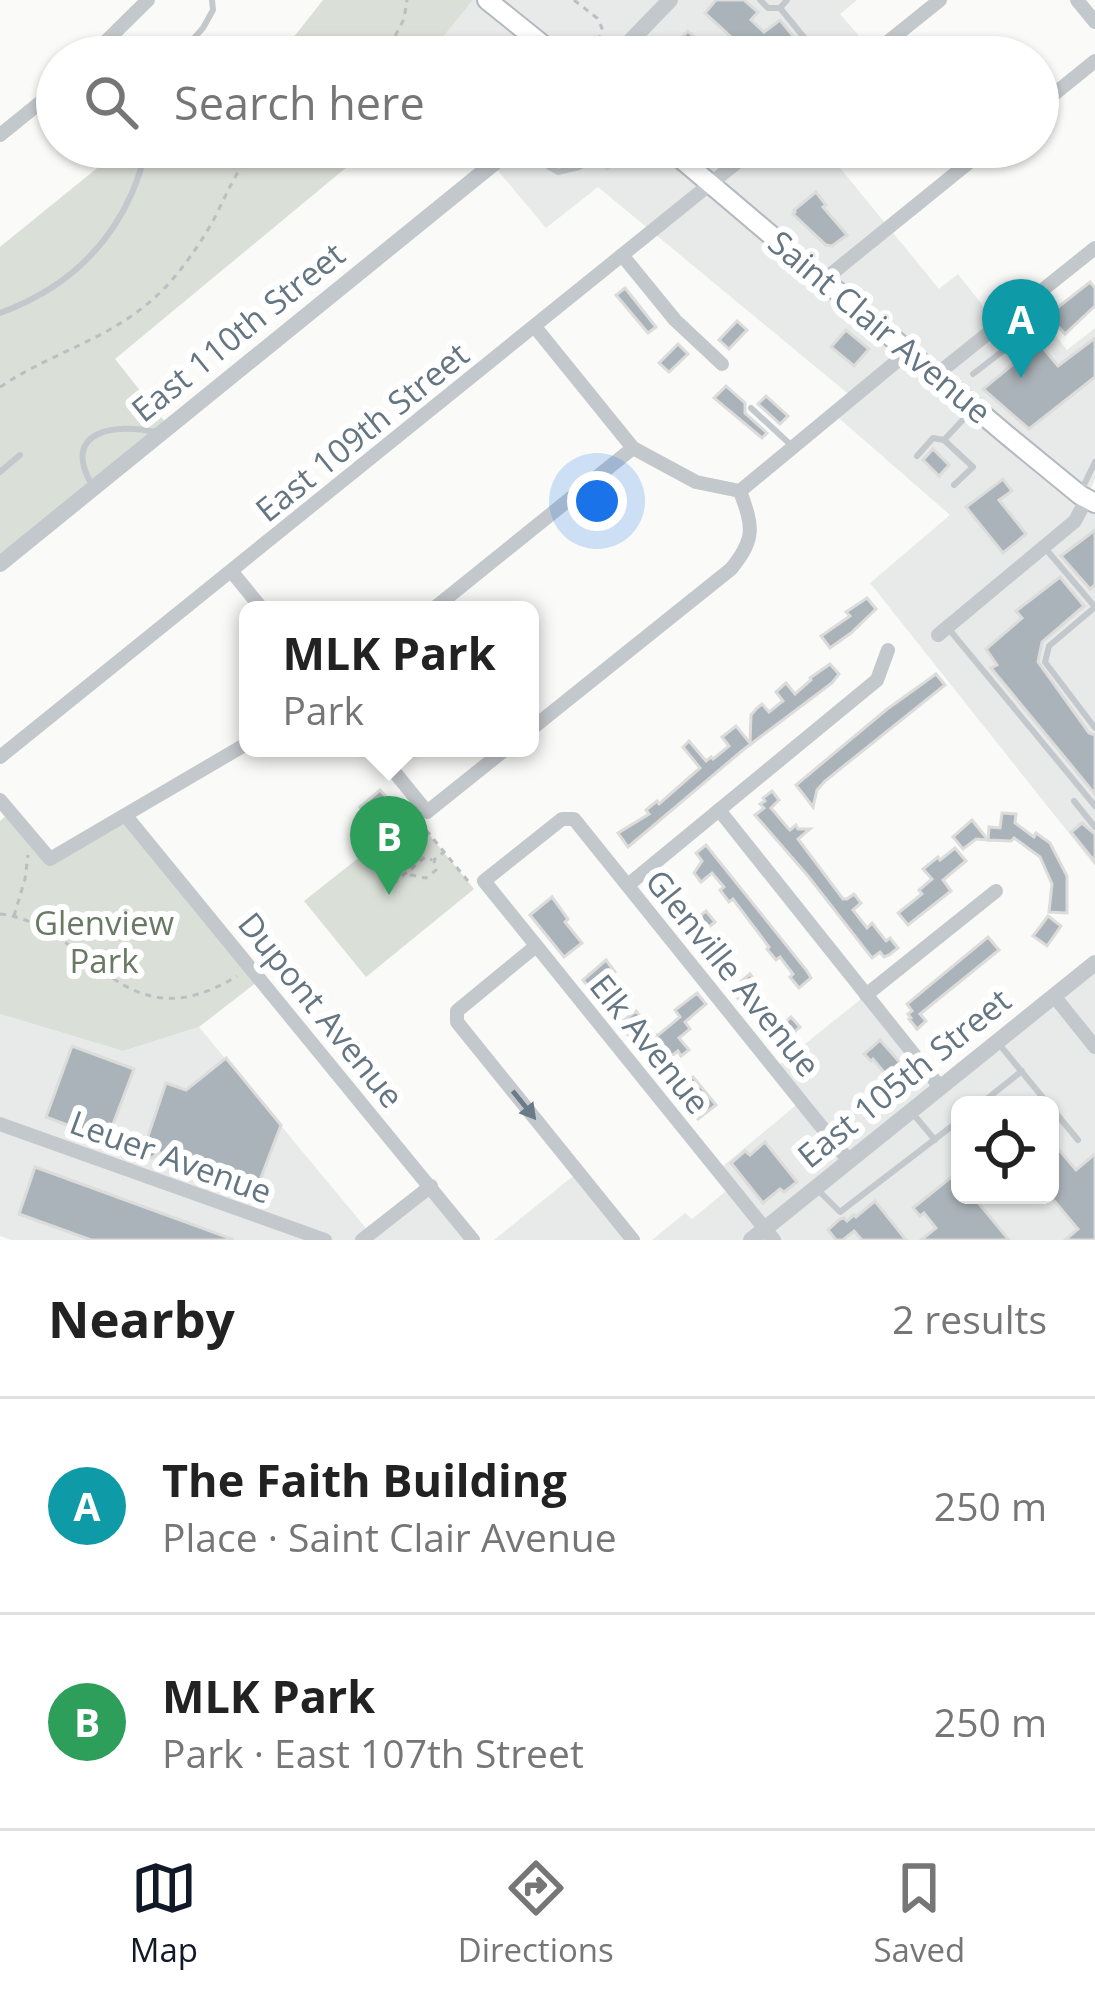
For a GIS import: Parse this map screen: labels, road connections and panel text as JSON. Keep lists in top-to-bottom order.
{
  "streets": {
    "main road": ["Saint Clair Avenue"],
    "street": [
      "East 110th Street",
      "East 109th Street",
      "Glenville Avenue",
      "Dupont Avenue",
      "Elk Avenue",
      "East 105th Street",
      "Leuer Avenue"
    ]
  },
  "crossings": [
    ["Saint Clair Avenue", "East 109th Street"],
    ["Glenville Avenue", "Elk Avenue"],
    ["Glenville Avenue", "East 105th Street"],
    ["Elk Avenue", "East 105th Street"]
  ],
  "parks": ["Glenview Park"],
  "page": {
    "search": "Search here",
    "pins": ["A", "B"],
    "popup": ["MLK Park", "Park"],
    "heading": ["Nearby", "2 results"],
    "list": [
      {
        "mark": "A",
        "name": "The Faith Building",
        "note": "Place · Saint Clair Avenue",
        "value": "250 m"
      },
      {
        "mark": "B",
        "name": "MLK Park",
        "note": "Park · East 107th Street",
        "value": "250 m"
      }
    ],
    "nav": ["Map", "Directions", "Saved"]
  }
}
